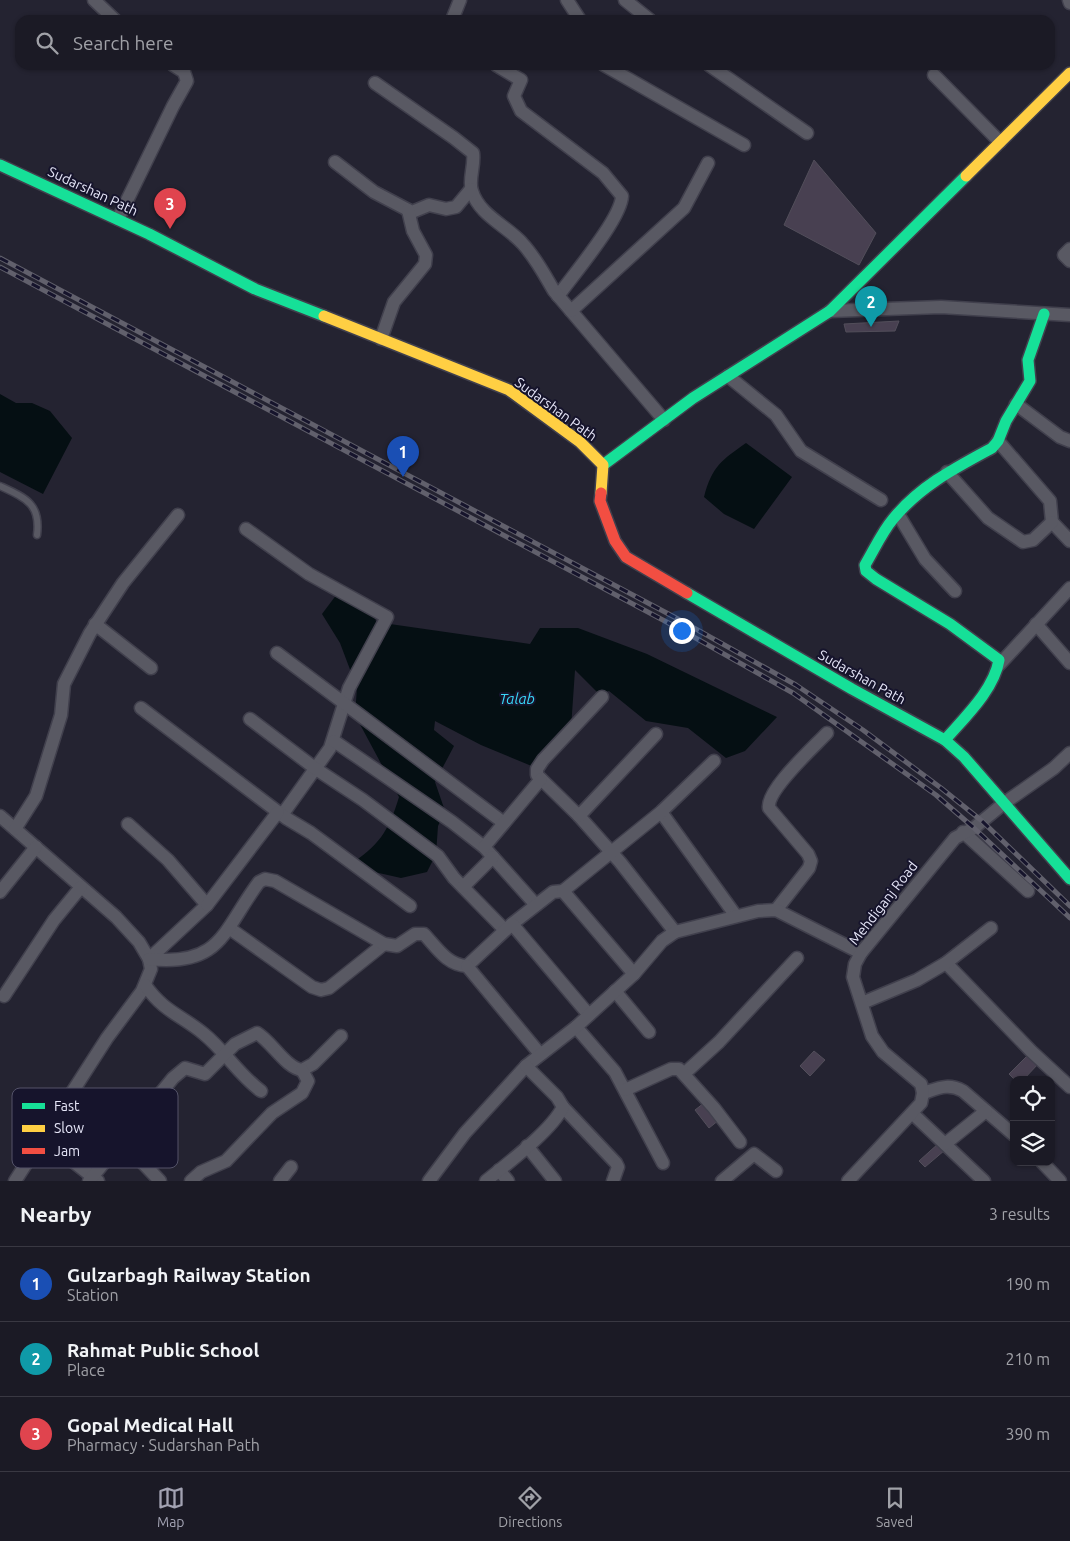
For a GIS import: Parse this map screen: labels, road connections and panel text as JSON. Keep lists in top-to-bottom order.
{
  "streets": {
    "main road": ["Sudarshan Path"],
    "street": ["Mehdiganj Road"]
  },
  "crossings": [
    ["Sudarshan Path", "Mehdiganj Road"]
  ],
  "water": ["Talab"],
  "legend": ["Fast", "Slow", "Jam"],
  "page": {
    "search": "Search here",
    "pins": ["3", "2", "1"],
    "heading": ["Nearby", "3 results"],
    "list": [
      {
        "mark": "1",
        "name": "Gulzarbagh Railway Station",
        "note": "Station",
        "value": "190 m"
      },
      {
        "mark": "2",
        "name": "Rahmat Public School",
        "note": "Place",
        "value": "210 m"
      },
      {
        "mark": "3",
        "name": "Gopal Medical Hall",
        "note": "Pharmacy · Sudarshan Path",
        "value": "390 m"
      }
    ],
    "nav": ["Map", "Directions", "Saved"]
  }
}
